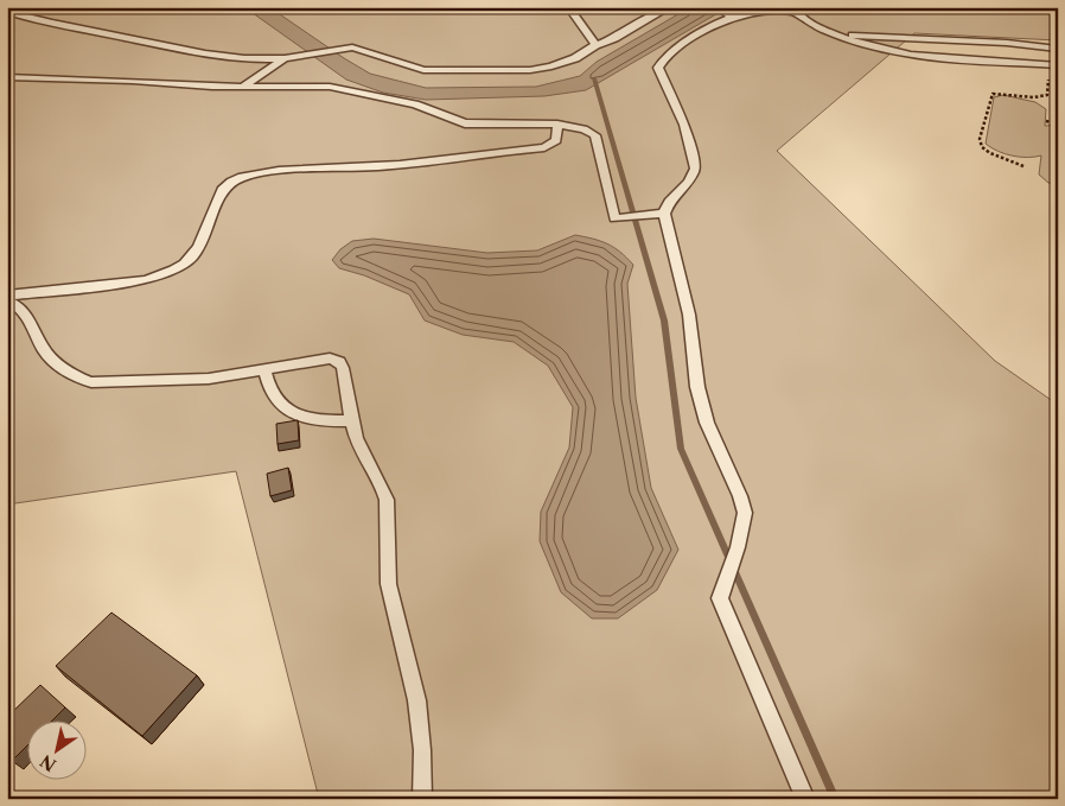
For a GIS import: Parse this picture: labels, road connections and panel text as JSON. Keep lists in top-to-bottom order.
{
  "north": "bottom left"
}
